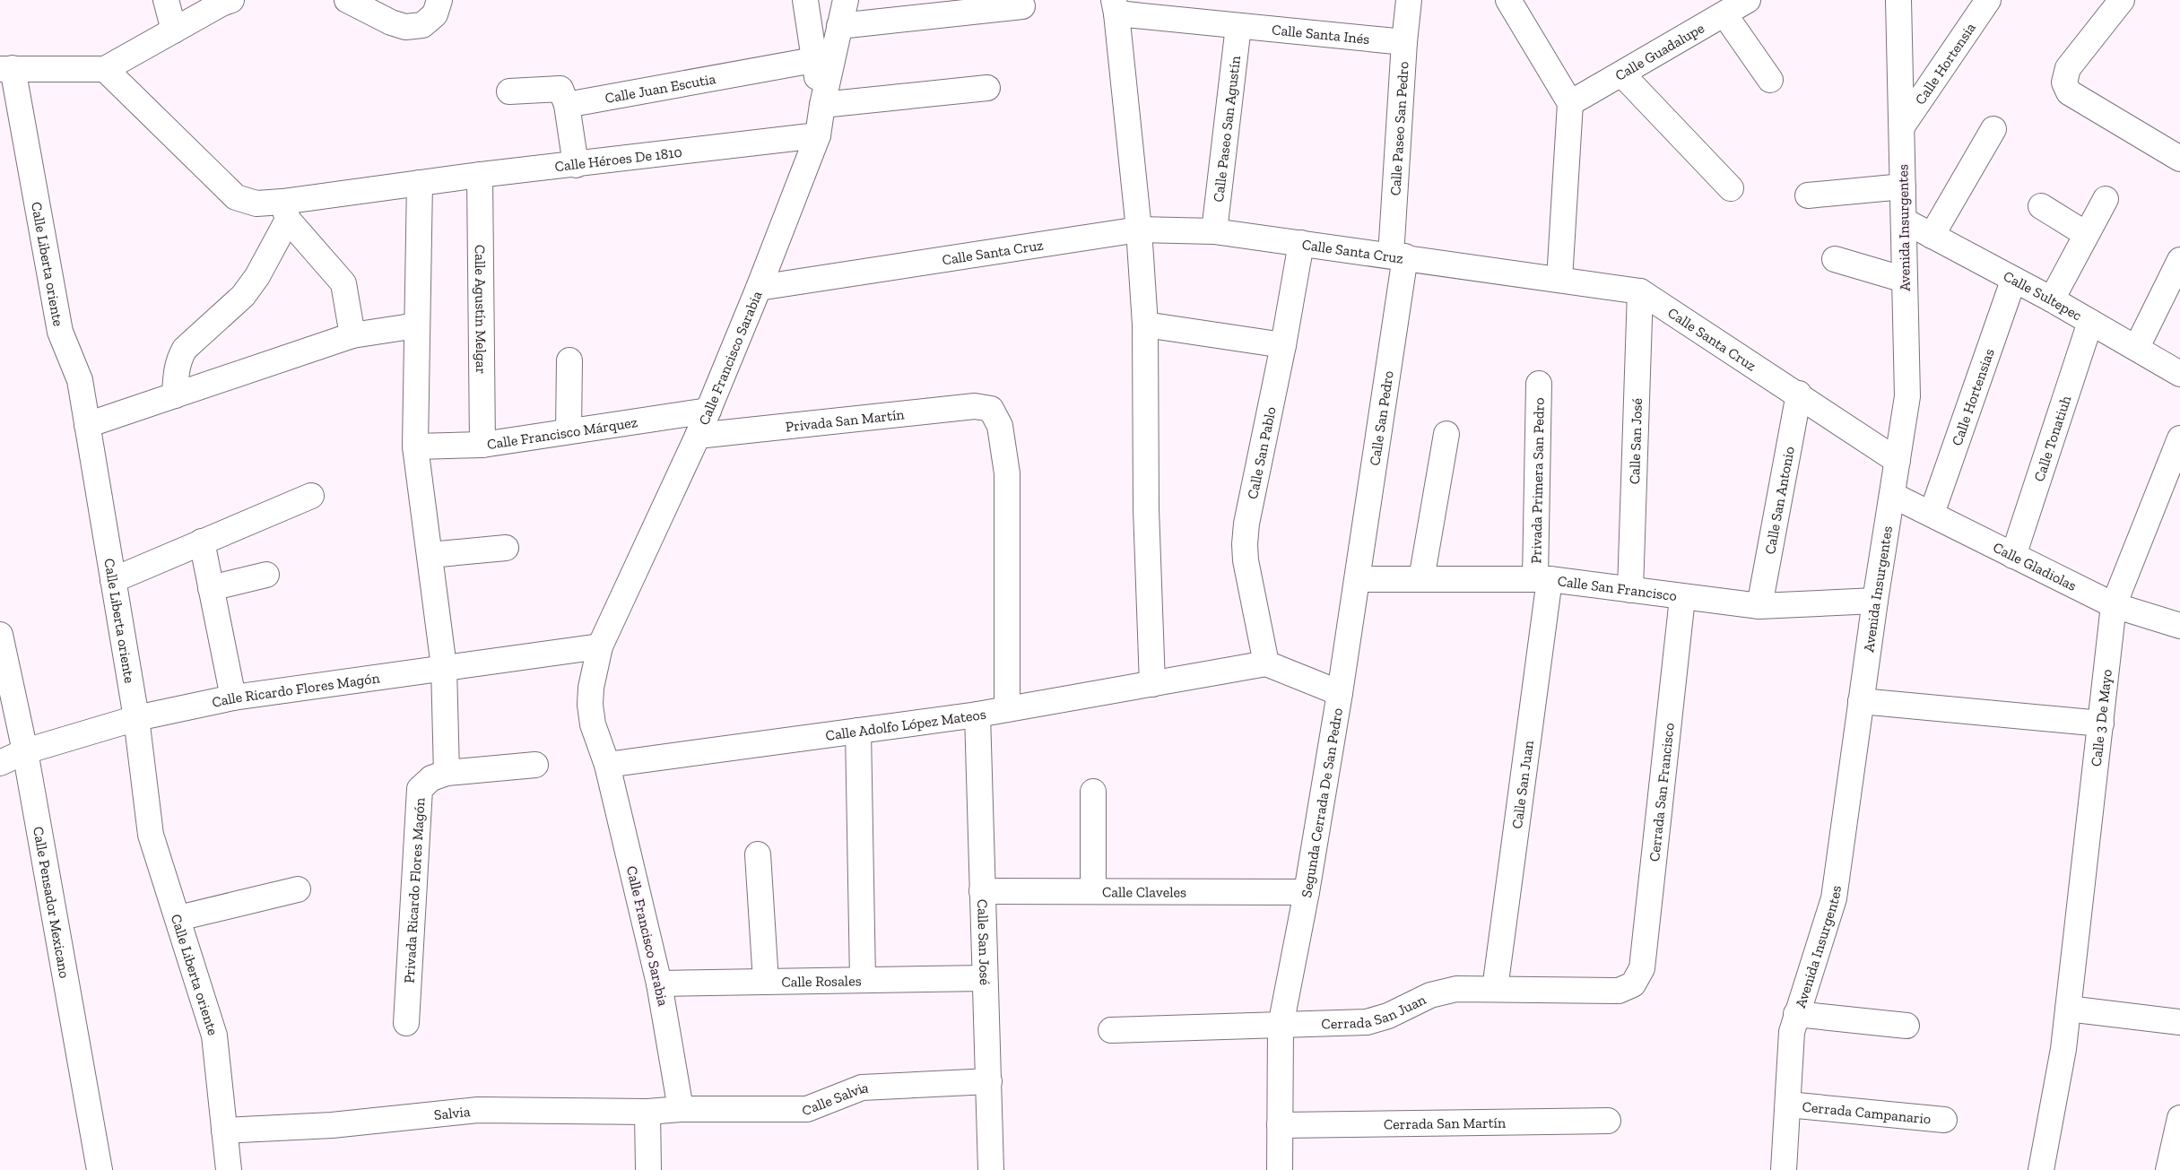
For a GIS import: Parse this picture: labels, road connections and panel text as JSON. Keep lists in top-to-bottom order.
{
  "streets": {
    "street": [
      "Calle Santa Inés",
      "Calle Guadalupe",
      "Calle Hortensia",
      "Calle Juan Escutia",
      "Calle Paseo San Pedro",
      "Calle Paseo San Agustín",
      "Calle Héroes De 1810",
      "Avenida Insurgentes",
      "Calle Santa Cruz",
      "Calle Liberta oriente",
      "Calle Sultepec",
      "Calle Agustín Melgar",
      "Calle Francisco Sarabia",
      "Calle Hortensias",
      "Calle San Pedro",
      "Privada San Martín",
      "Calle Francisco Márquez",
      "Calle Tonatiuh",
      "Calle San José",
      "Calle San Pablo",
      "Privada Primera San Pedro",
      "Calle San Antonio",
      "Calle Gladiolas",
      "Calle San Francisco",
      "Calle Ricardo Flores Magón",
      "Calle 3 De Mayo",
      "Calle Adolfo López Mateos",
      "Calle San Juan",
      "Cerrada San Francisco",
      "Segunda Cerrada De San Pedro",
      "Privada Ricardo Flores Magón",
      "Calle Claveles",
      "Calle Pensador Mexicano",
      "Calle Rosales",
      "Cerrada San Juan",
      "Calle Salvia",
      "Salvia",
      "Cerrada Campanario",
      "Cerrada San Martín"
    ]
  },
  "crossings": [
    ["Calle Santa Inés", "Calle Paseo San Pedro"],
    ["Calle Santa Inés", "Calle Paseo San Agustín"],
    ["Calle Hortensia", "Avenida Insurgentes"],
    ["Calle Paseo San Pedro", "Calle Santa Cruz"],
    ["Calle Paseo San Pedro", "Calle San Pedro"],
    ["Calle Paseo San Agustín", "Calle Santa Cruz"],
    ["Calle Héroes De 1810", "Calle Agustín Melgar"],
    ["Calle Héroes De 1810", "Calle Francisco Sarabia"],
    ["Avenida Insurgentes", "Calle Santa Cruz"],
    ["Avenida Insurgentes", "Calle Sultepec"],
    ["Avenida Insurgentes", "Calle Gladiolas"],
    ["Avenida Insurgentes", "Calle San Francisco"],
    ["Avenida Insurgentes", "Cerrada Campanario"],
    ["Calle Santa Cruz", "Calle Francisco Sarabia"],
    ["Calle Santa Cruz", "Calle San Pedro"],
    ["Calle Santa Cruz", "Calle San José"],
    ["Calle Santa Cruz", "Calle San Pablo"],
    ["Calle Santa Cruz", "Calle San Antonio"],
    ["Calle Liberta oriente", "Calle Ricardo Flores Magón"],
    ["Calle Liberta oriente", "Salvia"],
    ["Calle Sultepec", "Calle Hortensias"],
    ["Calle Sultepec", "Calle Tonatiuh"],
    ["Calle Agustín Melgar", "Calle Francisco Márquez"],
    ["Calle Francisco Sarabia", "Privada San Martín"],
    ["Calle Francisco Sarabia", "Calle Francisco Márquez"],
    ["Calle Francisco Sarabia", "Calle Ricardo Flores Magón"],
    ["Calle Francisco Sarabia", "Calle Adolfo López Mateos"],
    ["Calle Francisco Sarabia", "Calle Rosales"],
    ["Calle Francisco Sarabia", "Calle Salvia"],
    ["Calle Francisco Sarabia", "Salvia"],
    ["Calle Hortensias", "Calle Gladiolas"],
    ["Calle San Pedro", "Calle San Francisco"],
    ["Calle San Pedro", "Segunda Cerrada De San Pedro"],
    ["Privada San Martín", "Calle Adolfo López Mateos"],
    ["Calle Tonatiuh", "Calle Gladiolas"],
    ["Calle San José", "Calle San Francisco"],
    ["Calle San José", "Calle Adolfo López Mateos"],
    ["Calle San José", "Calle Claveles"],
    ["Calle San José", "Calle Rosales"],
    ["Calle San José", "Calle Salvia"],
    ["Calle San Pablo", "Calle Adolfo López Mateos"],
    ["Privada Primera San Pedro", "Calle San Francisco"],
    ["Privada Primera San Pedro", "Calle San Juan"],
    ["Calle San Antonio", "Calle San Francisco"],
    ["Calle Gladiolas", "Calle 3 De Mayo"],
    ["Calle San Francisco", "Calle San Juan"],
    ["Calle San Francisco", "Cerrada San Francisco"],
    ["Calle San Francisco", "Segunda Cerrada De San Pedro"],
    ["Calle Ricardo Flores Magón", "Calle Pensador Mexicano"],
    ["Calle San Juan", "Cerrada San Juan"],
    ["Cerrada San Francisco", "Cerrada San Juan"],
    ["Segunda Cerrada De San Pedro", "Calle Claveles"],
    ["Segunda Cerrada De San Pedro", "Cerrada San Juan"],
    ["Calle Salvia", "Salvia"]
  ]
}
